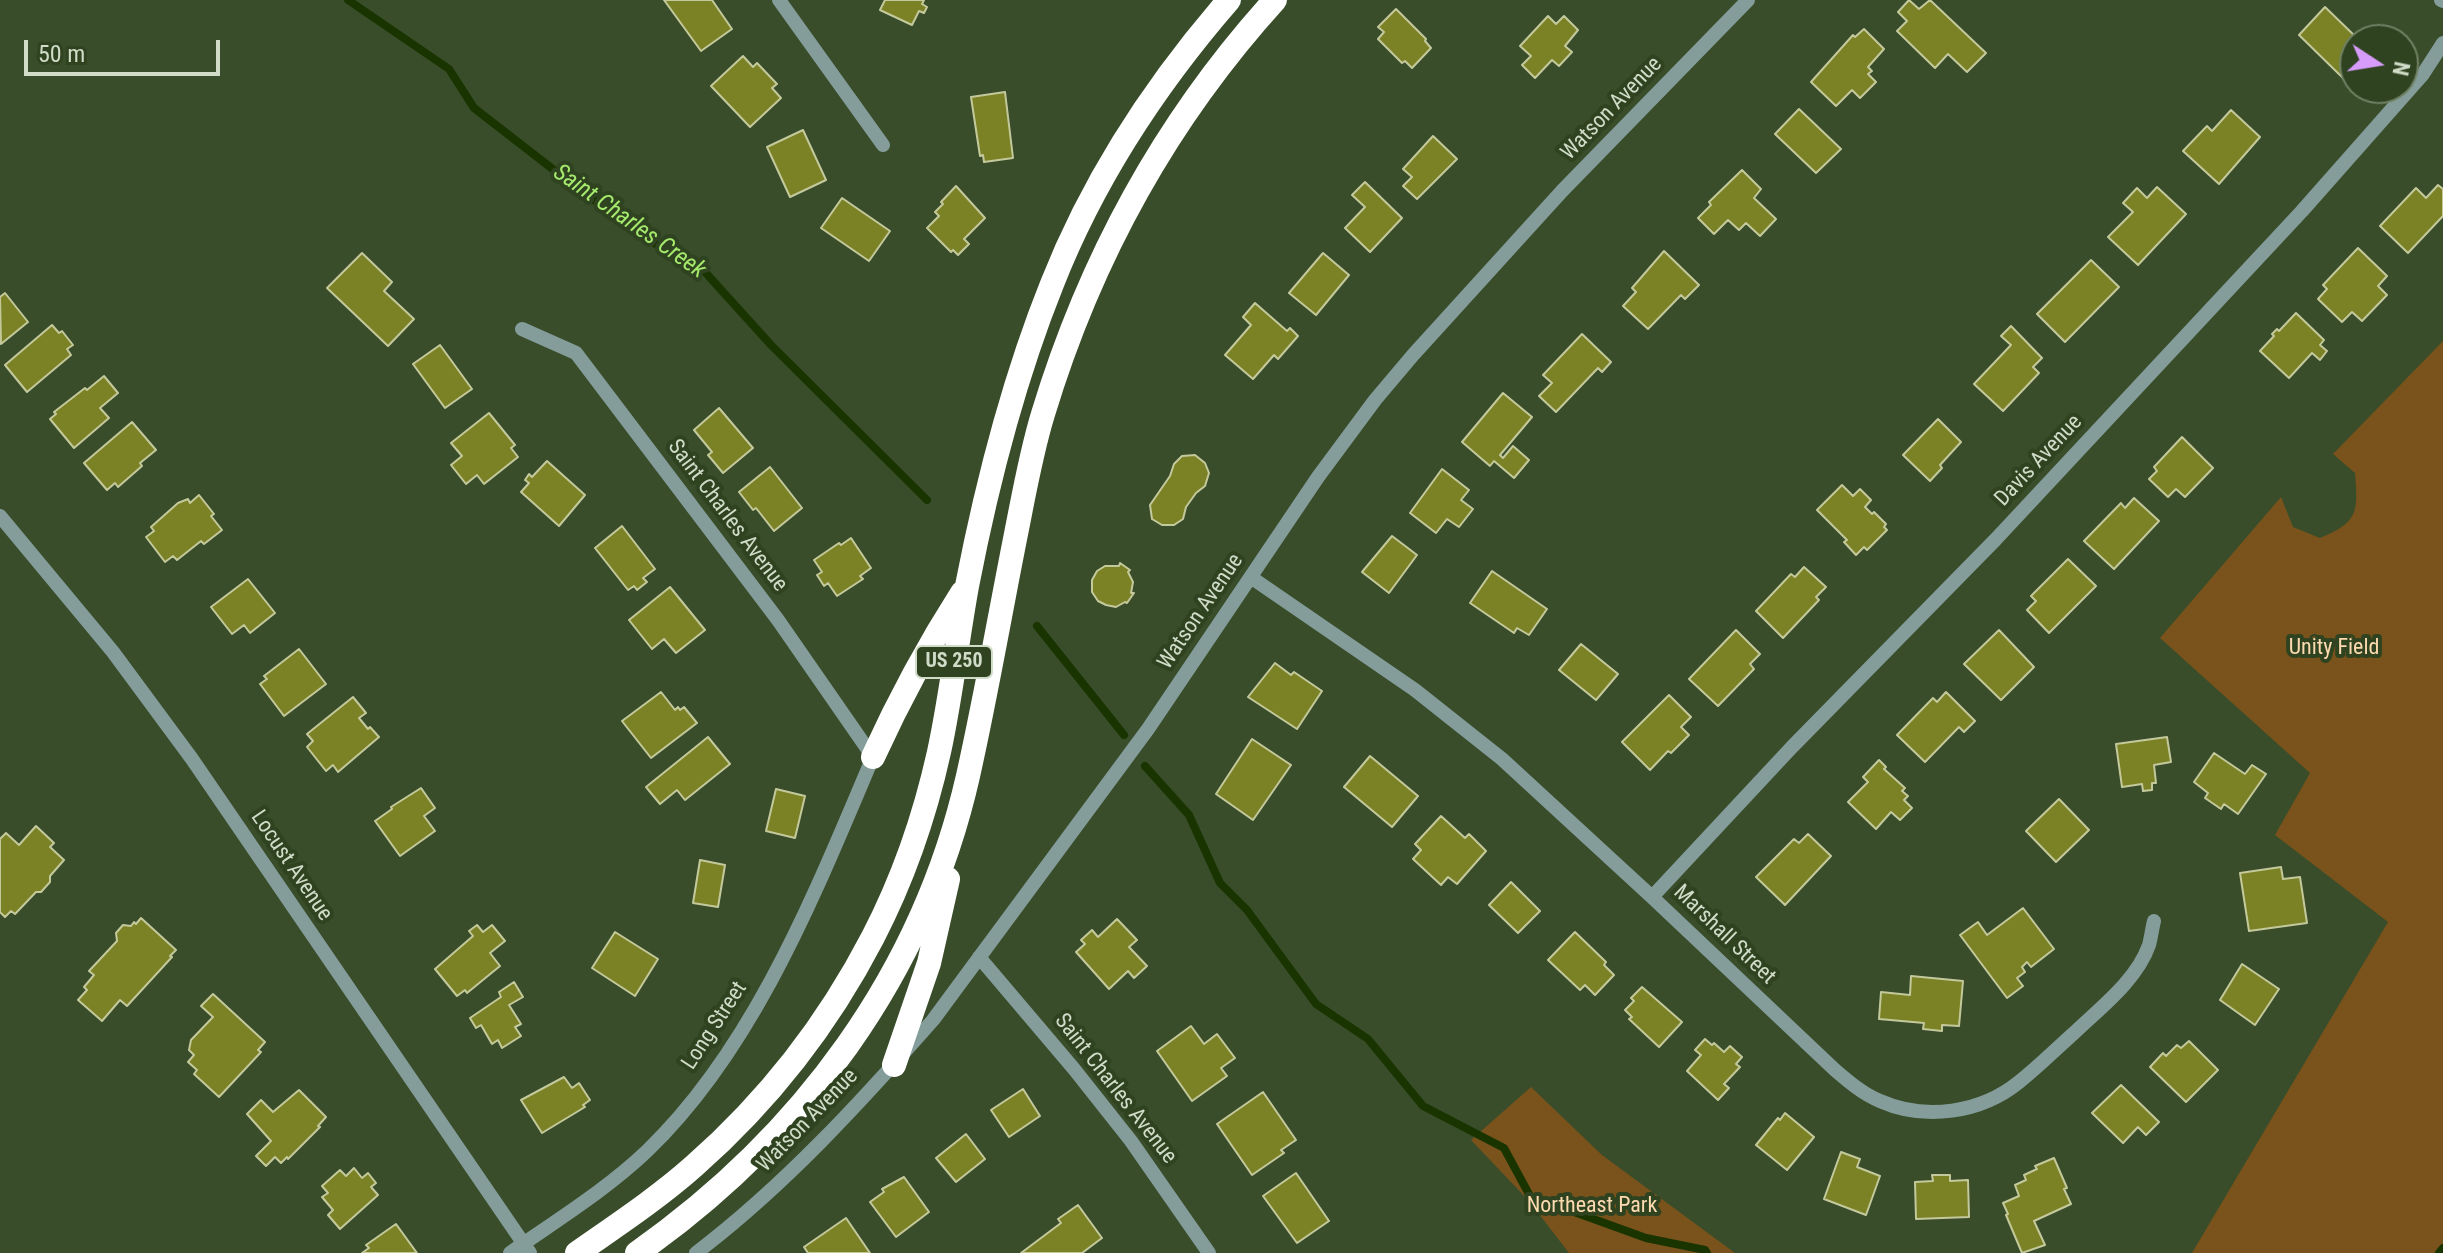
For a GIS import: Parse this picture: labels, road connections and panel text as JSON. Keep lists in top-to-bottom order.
{
  "streets": {
    "highway": ["US 250"],
    "street": [
      "Watson Avenue",
      "Davis Avenue",
      "Saint Charles Avenue",
      "Locust Avenue",
      "Marshall Street",
      "Long Street"
    ]
  },
  "crossings": [
    ["Watson Avenue", "Saint Charles Avenue"],
    ["Watson Avenue", "Marshall Street"],
    ["Davis Avenue", "Marshall Street"],
    ["Saint Charles Avenue", "Long Street"],
    ["Locust Avenue", "Long Street"]
  ],
  "water": ["Saint Charles Creek"],
  "parks": ["Unity Field", "Northeast Park"],
  "scale_bar": "50 m",
  "north": "right"
}
